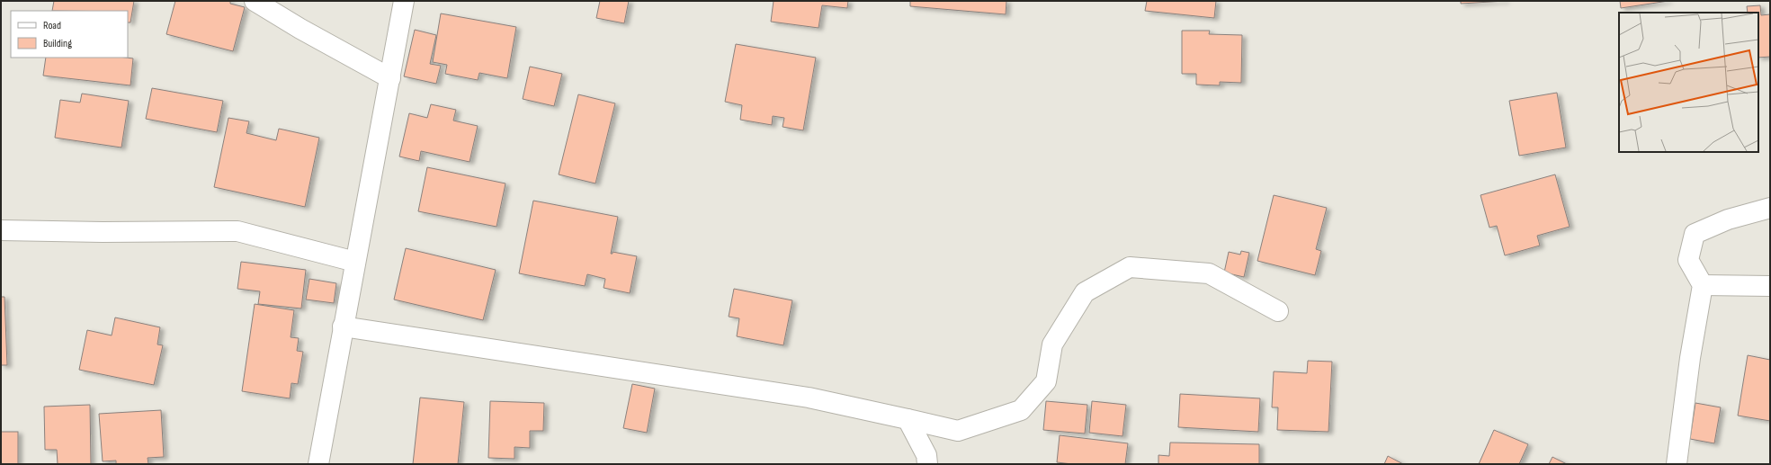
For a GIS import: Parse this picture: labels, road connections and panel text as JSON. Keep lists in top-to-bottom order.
{
  "legend": ["Road", "Building"]
}
